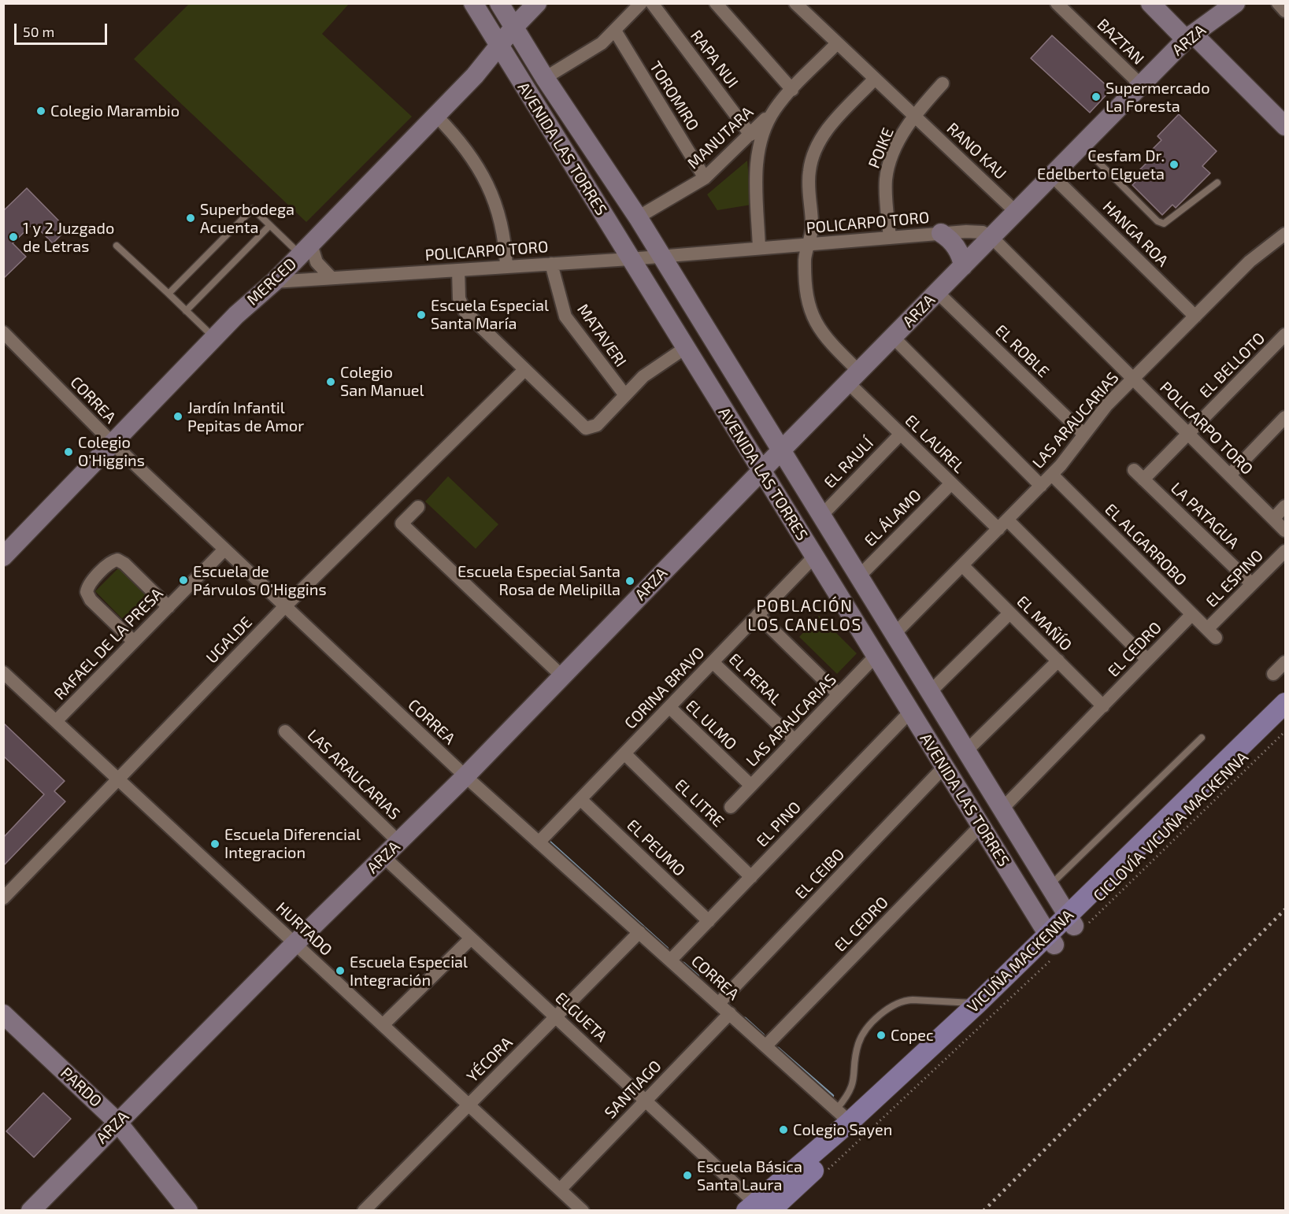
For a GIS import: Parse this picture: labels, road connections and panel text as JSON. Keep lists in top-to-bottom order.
{
  "streets": {
    "main road": [
      "ARZA",
      "AVENIDA LAS TORRES",
      "MERCED",
      "VICUÑA MACKENNA",
      "PARDO"
    ],
    "street": [
      "BAZTAN",
      "RAPA NUI",
      "TOROMIRO",
      "MANUTARA",
      "POIKE",
      "RANO KAU",
      "POLICARPO TORO",
      "HANGA ROA",
      "MATAVERI",
      "EL ROBLE",
      "EL BELLOTO",
      "CORREA",
      "LAS ARAUCARIAS",
      "EL LAUREL",
      "EL RAULÍ",
      "LA PATAGUA",
      "EL ÁLAMO",
      "EL ALGARROBO",
      "EL ESPINO",
      "EL MAÑÍO",
      "UGALDE",
      "RAFAEL DE LA PRESA",
      "EL CEDRO",
      "EL PERAL",
      "CORINA BRAVO",
      "EL ULMO",
      "EL LITRE",
      "EL PINO",
      "EL PEUMO",
      "EL CEIBO",
      "HURTADO",
      "ELGUETA",
      "YÉCORA",
      "SANTIAGO"
    ],
    "path": ["CICLOVÍA VICUÑA MACKENNA"]
  },
  "crossings": [
    ["ARZA", "BAZTAN"],
    ["ARZA", "AVENIDA LAS TORRES"],
    ["ARZA", "RANO KAU"],
    ["ARZA", "POLICARPO TORO"],
    ["ARZA", "HANGA ROA"],
    ["ARZA", "EL ROBLE"],
    ["ARZA", "CORREA"],
    ["ARZA", "LAS ARAUCARIAS"],
    ["ARZA", "EL LAUREL"],
    ["ARZA", "HURTADO"],
    ["ARZA", "ELGUETA"],
    ["ARZA", "PARDO"],
    ["RAPA NUI", "MANUTARA"],
    ["TOROMIRO", "MANUTARA"],
    ["MANUTARA", "AVENIDA LAS TORRES"],
    ["MANUTARA", "POLICARPO TORO"],
    ["POIKE", "RANO KAU"],
    ["POIKE", "POLICARPO TORO"],
    ["AVENIDA LAS TORRES", "POLICARPO TORO"],
    ["AVENIDA LAS TORRES", "MERCED"],
    ["AVENIDA LAS TORRES", "LAS ARAUCARIAS"],
    ["AVENIDA LAS TORRES", "EL RAULÍ"],
    ["AVENIDA LAS TORRES", "EL ÁLAMO"],
    ["AVENIDA LAS TORRES", "EL CEDRO"],
    ["AVENIDA LAS TORRES", "CORINA BRAVO"],
    ["AVENIDA LAS TORRES", "EL PINO"],
    ["AVENIDA LAS TORRES", "CICLOVÍA VICUÑA MACKENNA"],
    ["AVENIDA LAS TORRES", "EL CEIBO"],
    ["AVENIDA LAS TORRES", "VICUÑA MACKENNA"],
    ["POLICARPO TORO", "MERCED"],
    ["POLICARPO TORO", "MATAVERI"],
    ["POLICARPO TORO", "EL BELLOTO"],
    ["POLICARPO TORO", "LAS ARAUCARIAS"],
    ["POLICARPO TORO", "EL LAUREL"],
    ["HANGA ROA", "LAS ARAUCARIAS"],
    ["MERCED", "CORREA"],
    ["EL ROBLE", "LAS ARAUCARIAS"],
    ["EL BELLOTO", "LA PATAGUA"],
    ["CORREA", "UGALDE"],
    ["CORREA", "RAFAEL DE LA PRESA"],
    ["CORREA", "EL CEDRO"],
    ["CORREA", "CORINA BRAVO"],
    ["CORREA", "EL PINO"],
    ["CORREA", "EL CEIBO"],
    ["CORREA", "VICUÑA MACKENNA"],
    ["CORREA", "YÉCORA"],
    ["CORREA", "SANTIAGO"],
    ["LAS ARAUCARIAS", "EL LAUREL"],
    ["LAS ARAUCARIAS", "EL ALGARROBO"],
    ["LAS ARAUCARIAS", "EL MAÑÍO"],
    ["LAS ARAUCARIAS", "EL PERAL"],
    ["LAS ARAUCARIAS", "EL ULMO"],
    ["EL LAUREL", "EL RAULÍ"],
    ["EL LAUREL", "EL ÁLAMO"],
    ["EL LAUREL", "EL CEDRO"],
    ["LA PATAGUA", "EL ESPINO"],
    ["EL ALGARROBO", "EL ESPINO"],
    ["EL ALGARROBO", "EL CEDRO"],
    ["EL MAÑÍO", "EL CEDRO"],
    ["UGALDE", "HURTADO"],
    ["RAFAEL DE LA PRESA", "HURTADO"],
    ["EL PERAL", "CORINA BRAVO"],
    ["CORINA BRAVO", "EL ULMO"],
    ["CORINA BRAVO", "EL LITRE"],
    ["CORINA BRAVO", "EL PEUMO"],
    ["EL LITRE", "EL PINO"],
    ["EL PINO", "EL PEUMO"],
    ["CICLOVÍA VICUÑA MACKENNA", "VICUÑA MACKENNA"],
    ["HURTADO", "YÉCORA"],
    ["HURTADO", "SANTIAGO"],
    ["VICUÑA MACKENNA", "ELGUETA"],
    ["ELGUETA", "YÉCORA"],
    ["ELGUETA", "SANTIAGO"]
  ],
  "districts": ["POBLACIÓN LOS CANELOS"],
  "places": [
    "Supermercado La Foresta",
    "Colegio Marambio",
    "Cesfam Dr. Edelberto Elgueta",
    "Superbodega Acuenta",
    "1 y 2 Juzgado de Letras",
    "Escuela Especial Santa María",
    "Colegio San Manuel",
    "Jardín Infantil Pepitas de Amor",
    "Colegio O'Higgins",
    "Escuela de Párvulos O'Higgins",
    "Escuela Especial Santa Rosa de Melipilla",
    "Escuela Diferencial Integracion",
    "Escuela Especial Integración",
    "Copec",
    "Colegio Sayen",
    "Escuela Básica Santa Laura"
  ],
  "scale_bar": "50 m"
}
